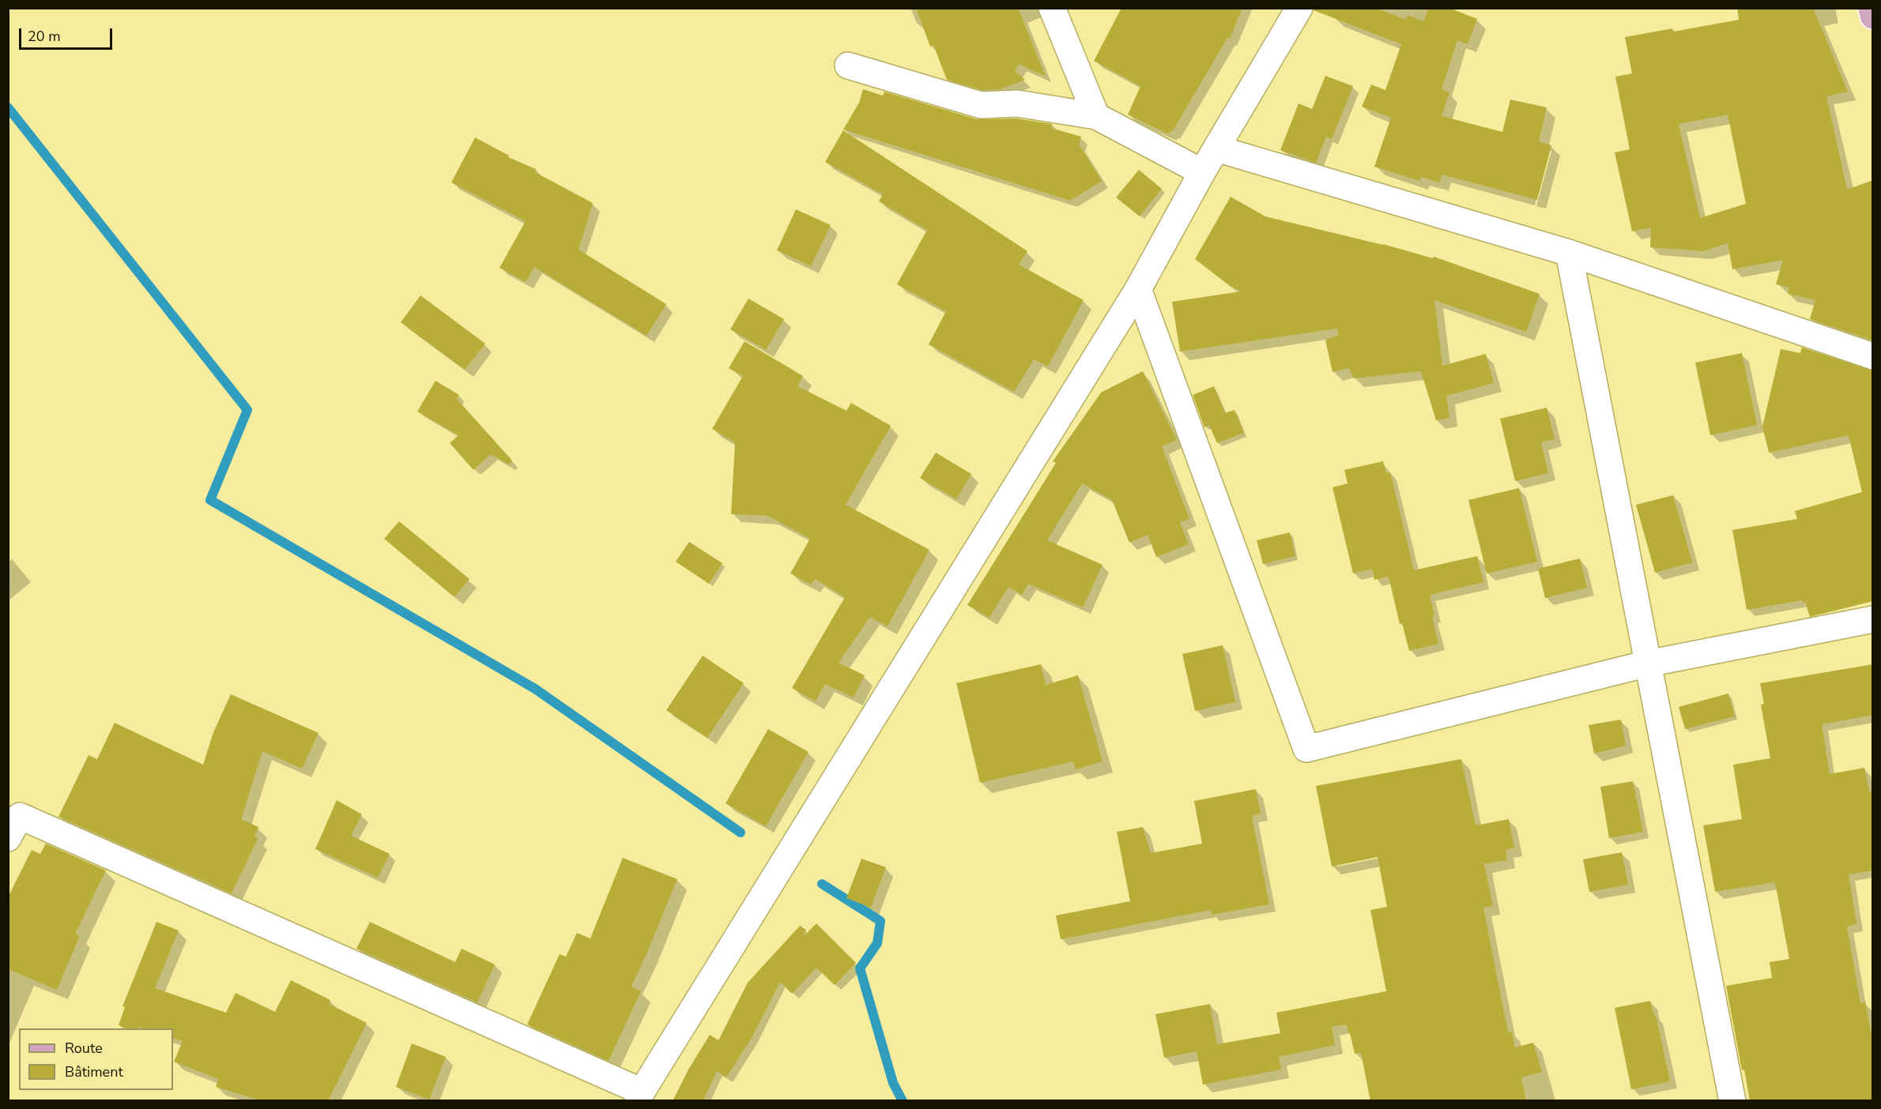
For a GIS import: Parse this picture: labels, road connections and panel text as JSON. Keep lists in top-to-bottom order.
{
  "legend": ["Route", "Bâtiment"],
  "scale_bar": "20 m"
}
